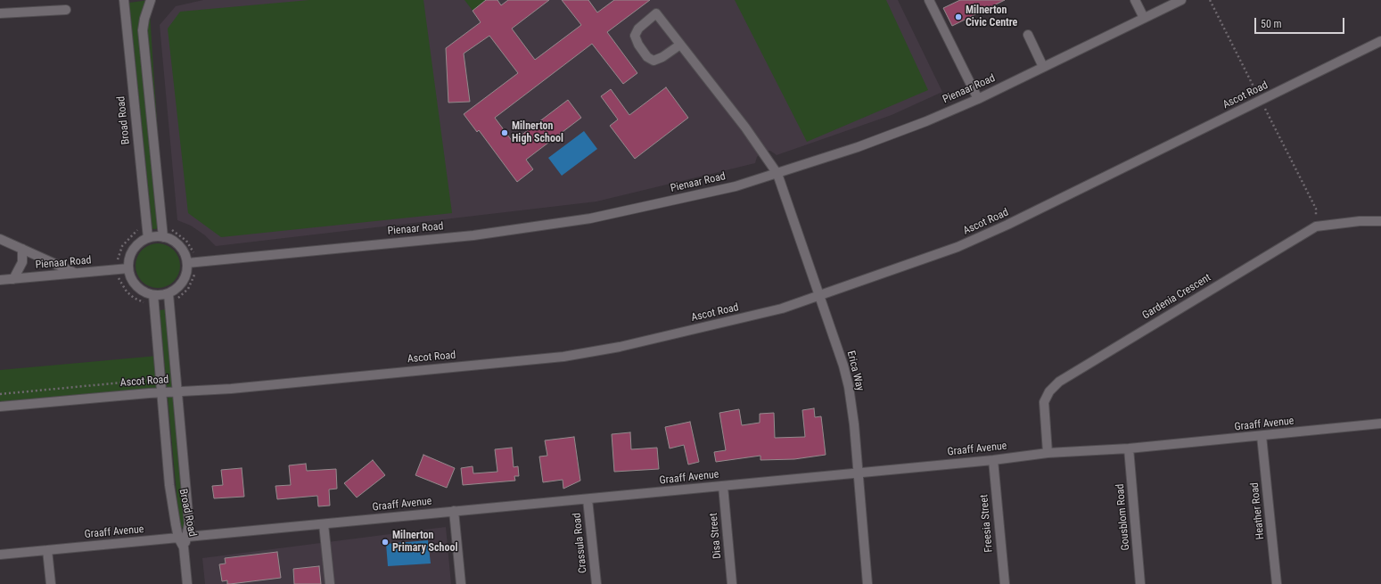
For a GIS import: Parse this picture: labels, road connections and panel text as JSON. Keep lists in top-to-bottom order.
{
  "streets": {
    "street": [
      "Pienaar Road",
      "Ascot Road",
      "Broad Road",
      "Gardenia Crescent",
      "Erica Way",
      "Graaff Avenue",
      "Heather Road",
      "Gousblom Road",
      "Freesia Street",
      "Disa Street",
      "Crassula Road"
    ]
  },
  "crossings": [
    ["Pienaar Road", "Broad Road"],
    ["Pienaar Road", "Erica Way"],
    ["Ascot Road", "Broad Road"],
    ["Ascot Road", "Erica Way"],
    ["Broad Road", "Graaff Avenue"],
    ["Gardenia Crescent", "Graaff Avenue"],
    ["Erica Way", "Graaff Avenue"],
    ["Graaff Avenue", "Heather Road"],
    ["Graaff Avenue", "Gousblom Road"],
    ["Graaff Avenue", "Freesia Street"],
    ["Graaff Avenue", "Disa Street"],
    ["Graaff Avenue", "Crassula Road"]
  ],
  "places": ["Milnerton Civic Centre", "Milnerton High School", "Milnerton Primary School"],
  "scale_bar": "50 m"
}
